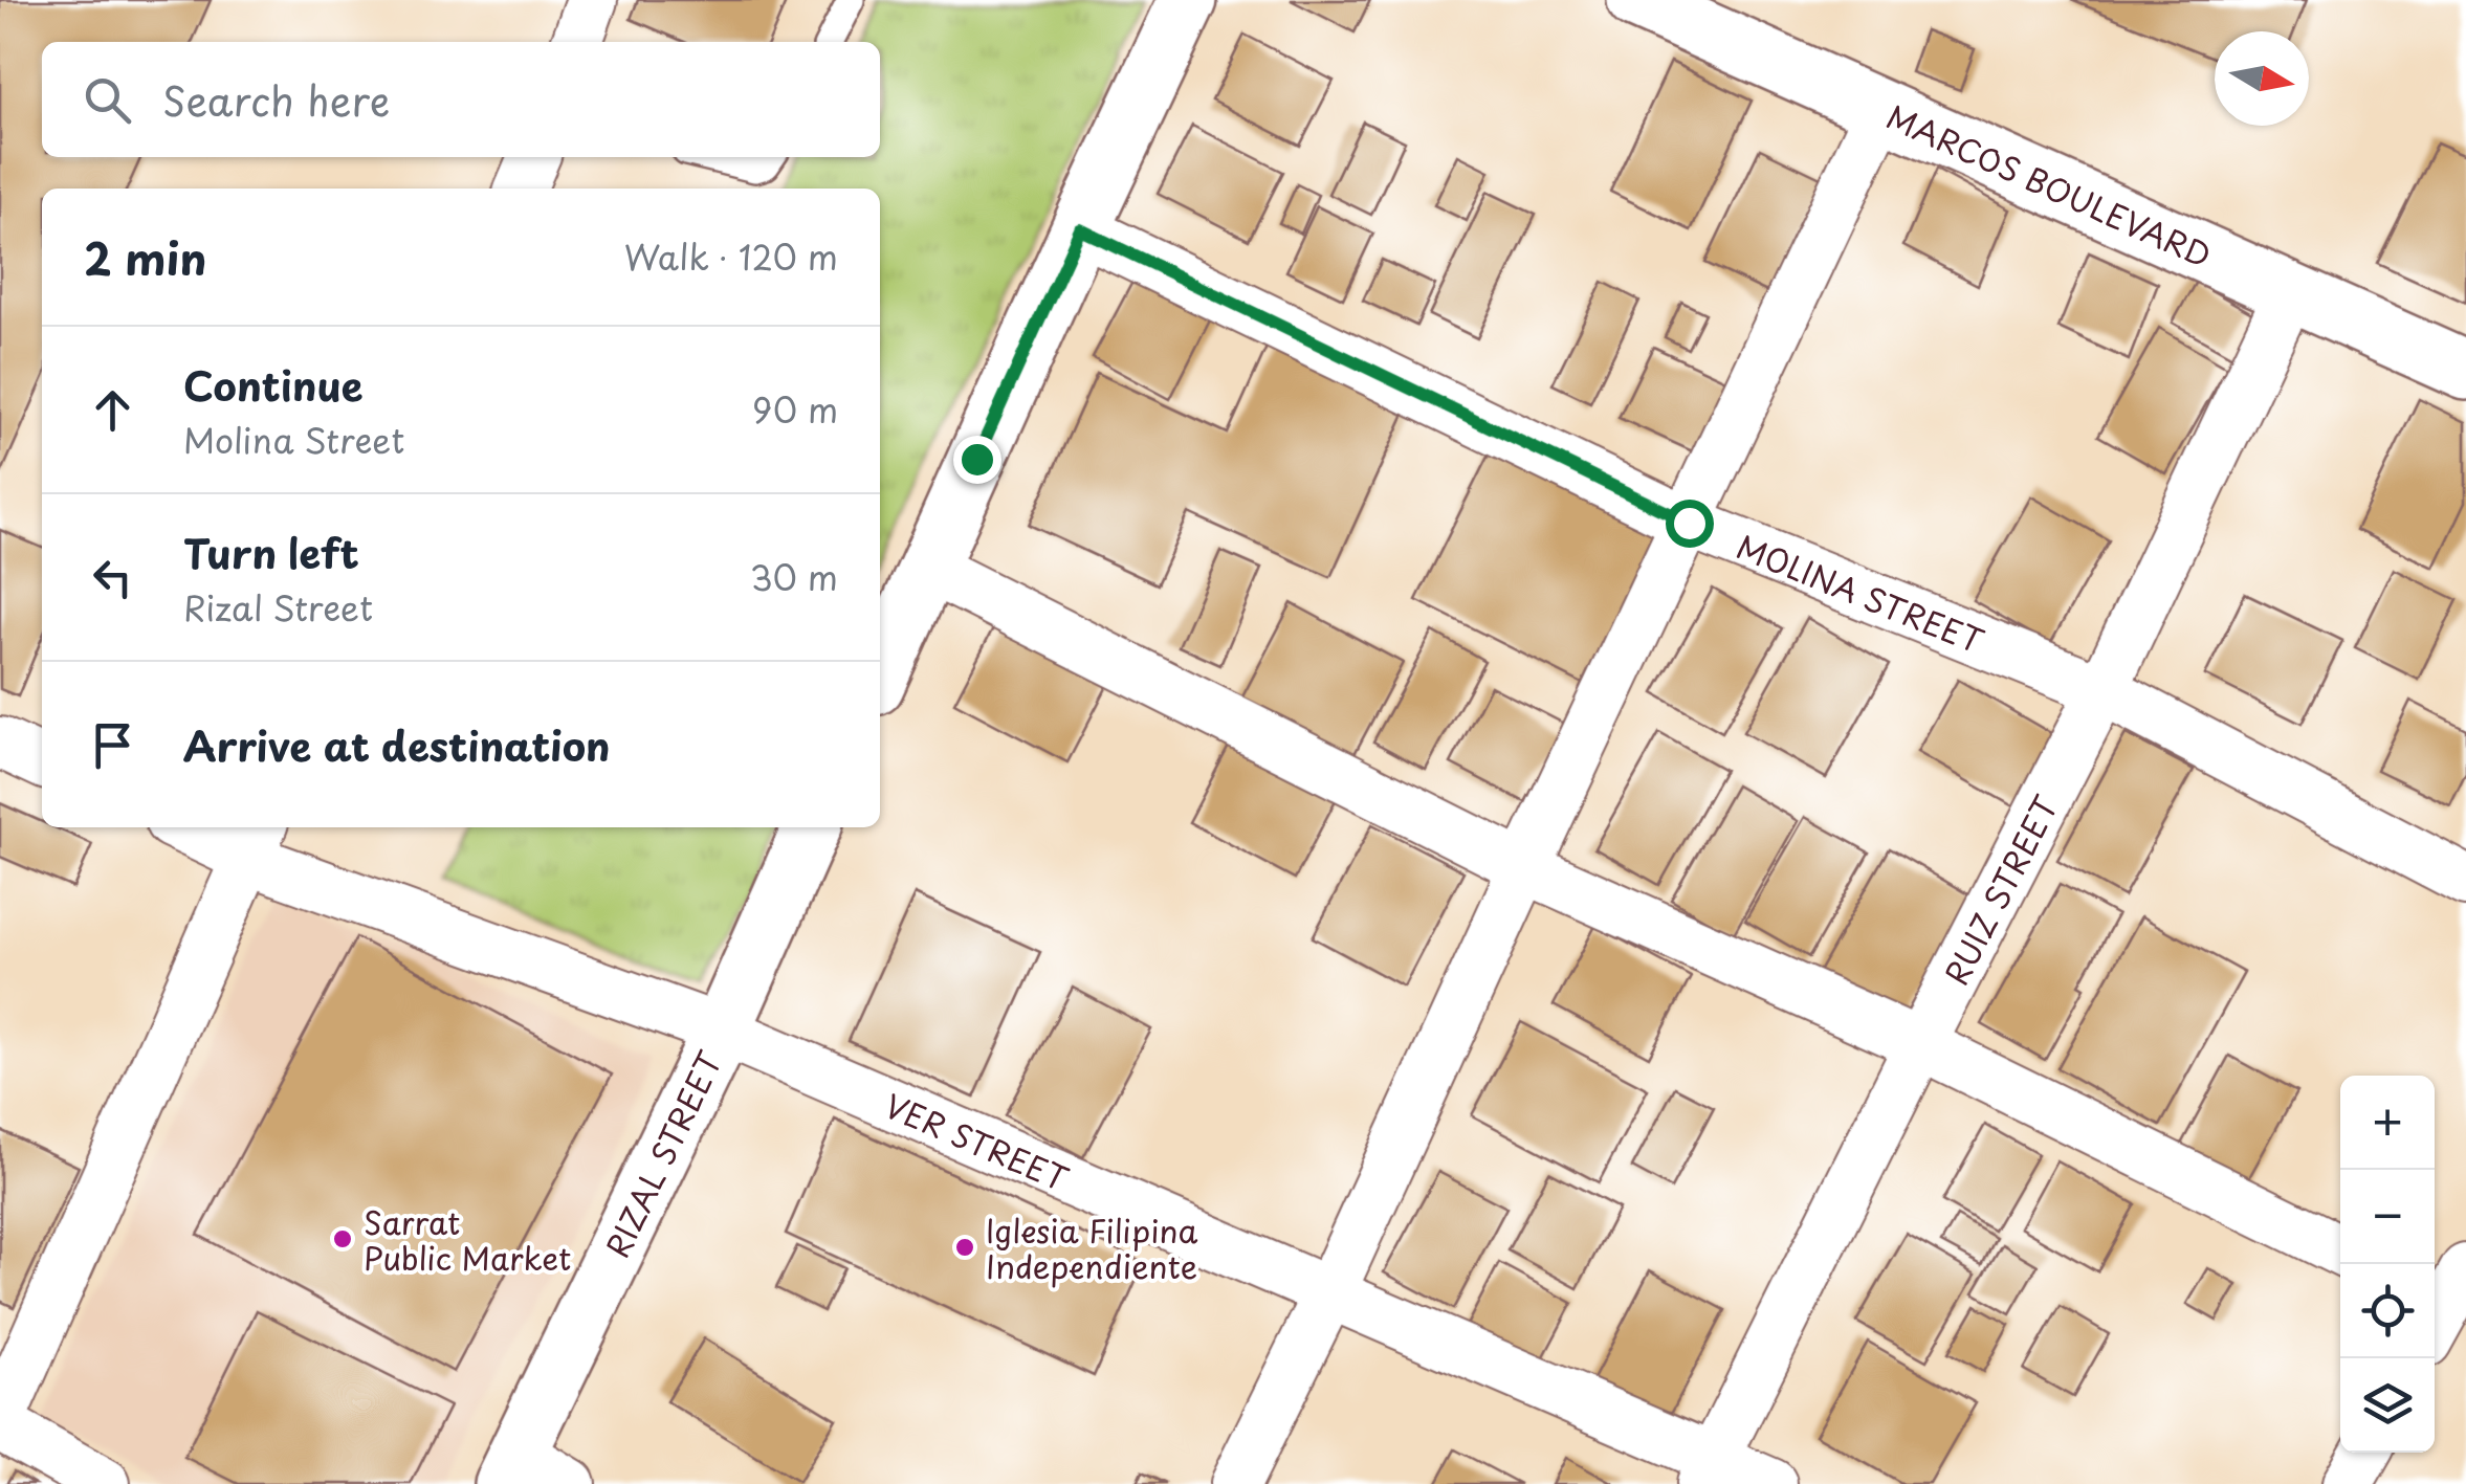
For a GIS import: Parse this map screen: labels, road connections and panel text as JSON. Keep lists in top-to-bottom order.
{
  "streets": {
    "main road": ["MARCOS BOULEVARD", "RIZAL STREET"],
    "street": ["MOLINA STREET", "RUIZ STREET", "VER STREET"]
  },
  "crossings": [
    ["MARCOS BOULEVARD", "RUIZ STREET"],
    ["MOLINA STREET", "RUIZ STREET"],
    ["RUIZ STREET", "VER STREET"],
    ["VER STREET", "RIZAL STREET"]
  ],
  "places": ["Sarrat Public Market", "Iglesia Filipina Independiente"],
  "north": "right",
  "page": {
    "search": "Search here",
    "heading": ["2 min", "Walk · 120 m"],
    "list": [
      ["Continue", "Molina Street", "90 m"],
      ["Turn left", "Rizal Street", "30 m"],
      "Arrive at destination"
    ],
    "map_buttons": ["+", "−"]
  }
}
